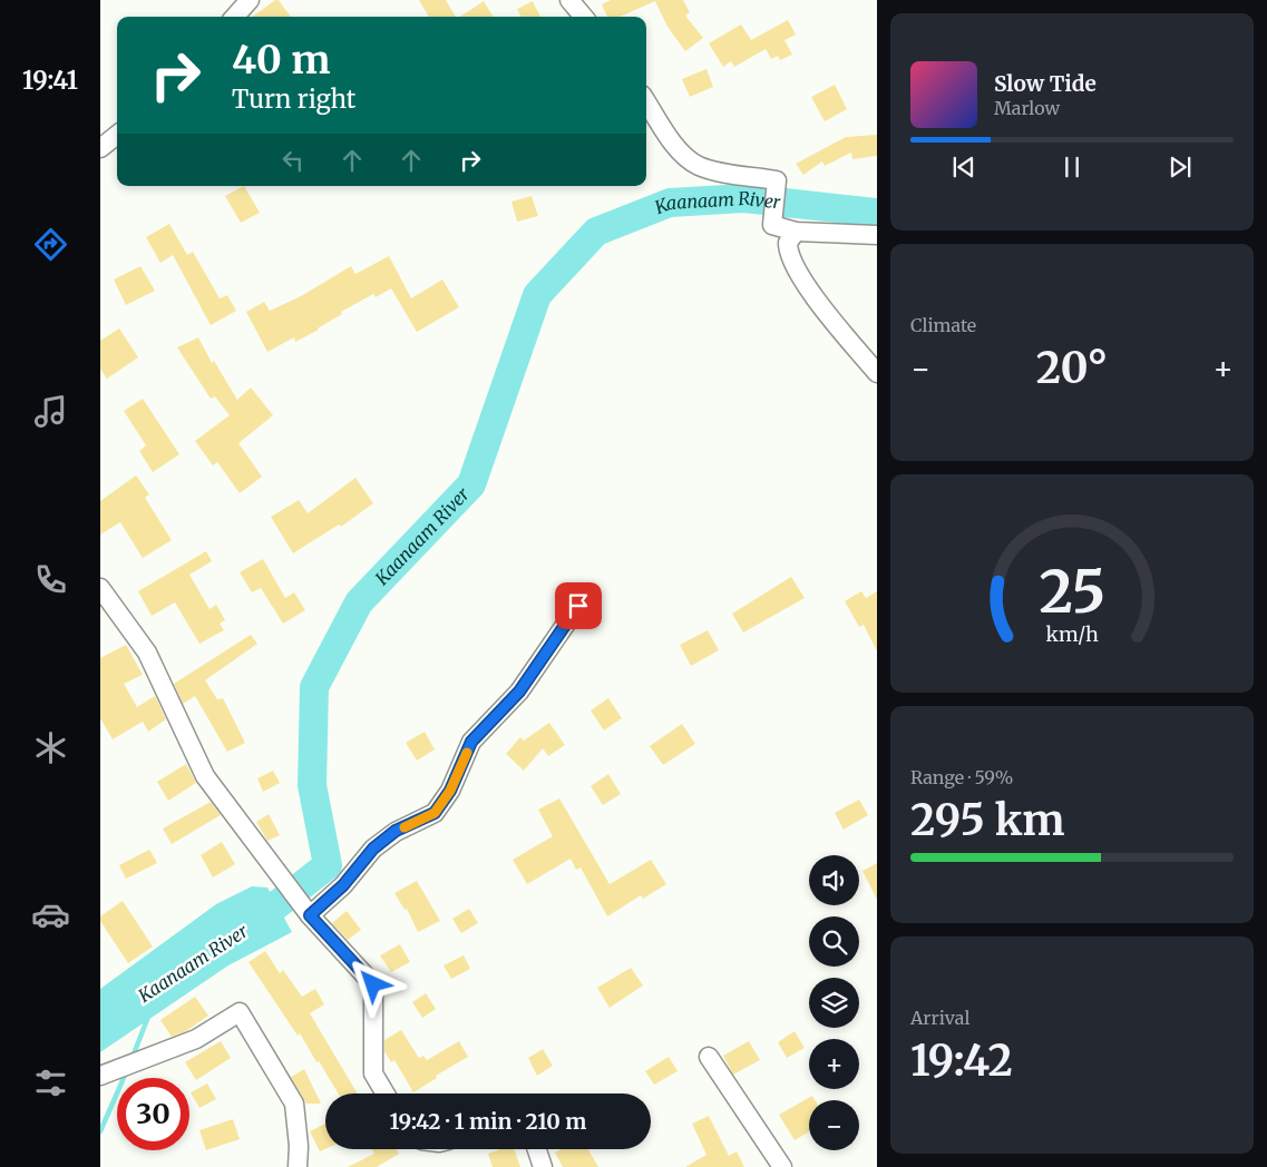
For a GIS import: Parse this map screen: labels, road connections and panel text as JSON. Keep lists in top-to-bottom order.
{
  "water": ["Kaanaam River"],
  "page": {
    "tabs": "19:41",
    "turn": ["40 m", "Turn right"],
    "song": ["Slow Tide", "Marlow"],
    "tile": [
      "Climate",
      ["Range · 59%", "295 km"],
      ["Arrival", "19:42"]
    ],
    "heat": ["−", "20°", "+"],
    "map_buttons": ["+", "−"],
    "limit": "30",
    "trip": "19:42 · 1 min · 210 m",
    "gauge": ["25", "km/h"]
  }
}
